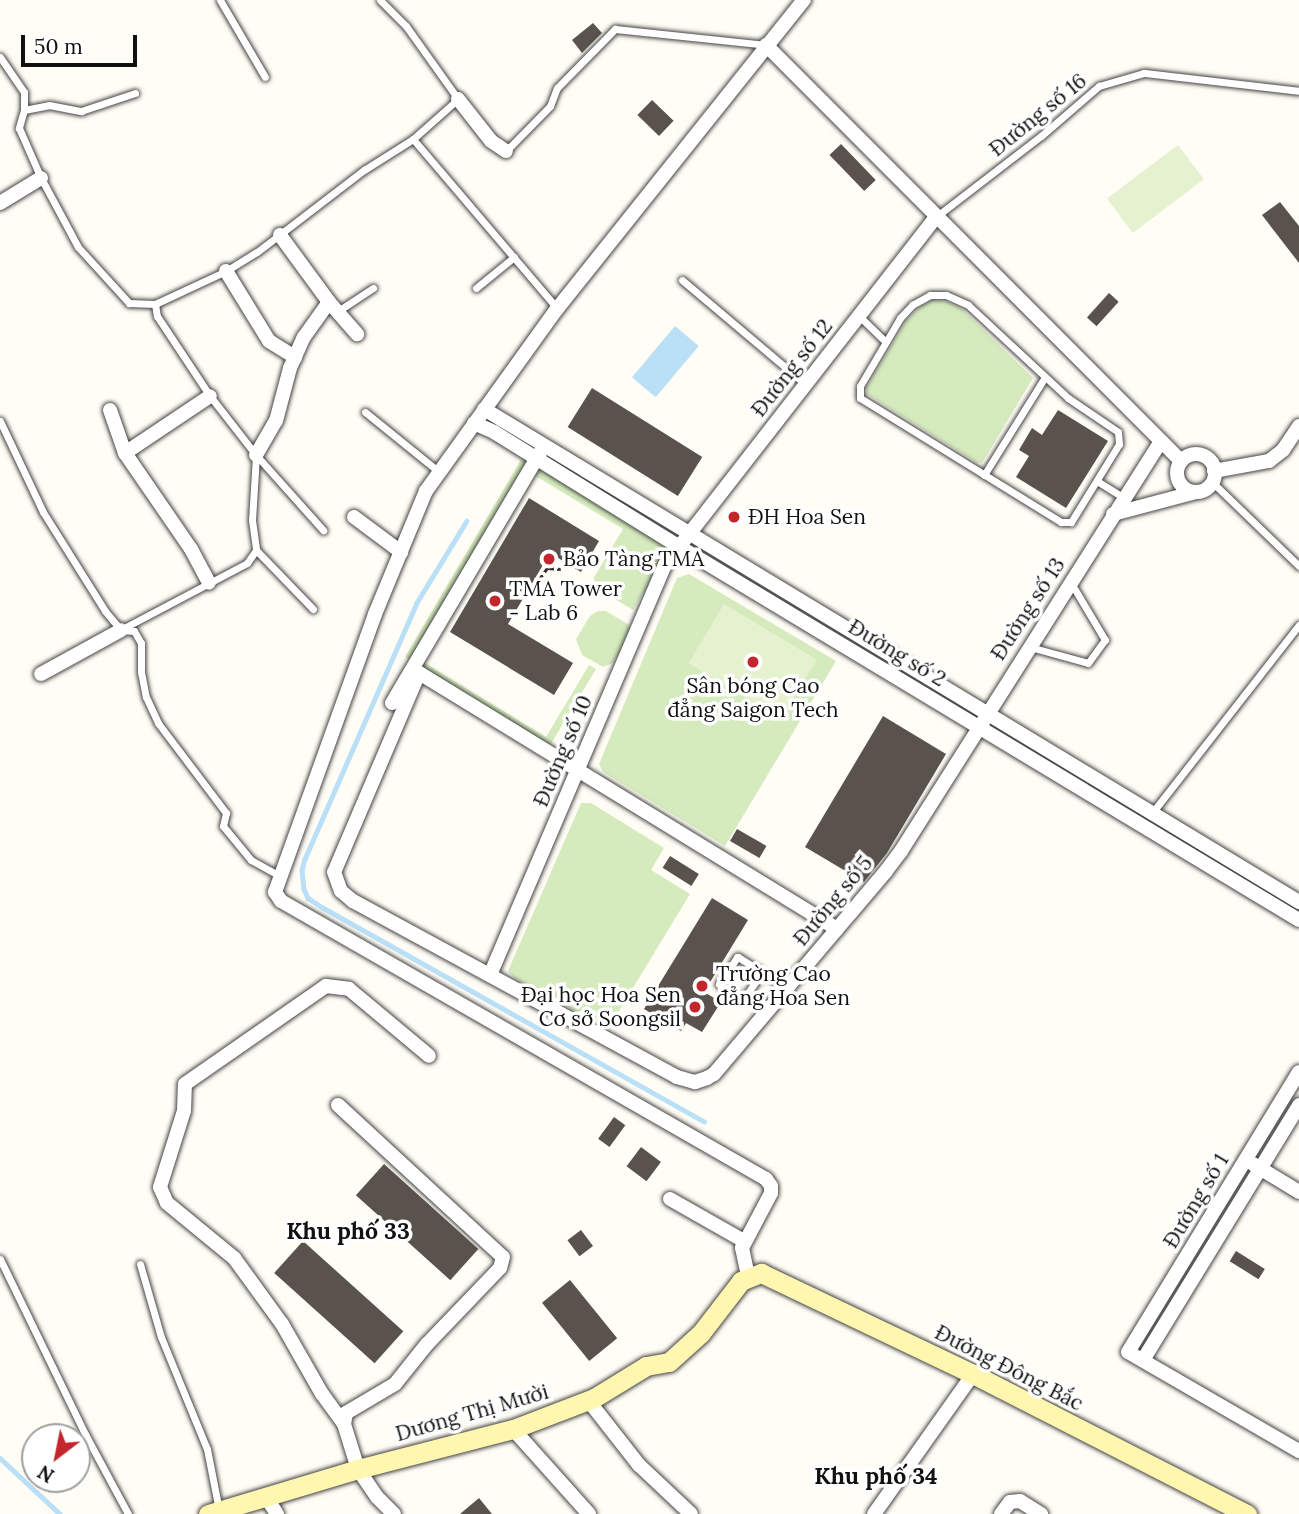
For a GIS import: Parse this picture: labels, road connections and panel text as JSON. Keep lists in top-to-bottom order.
{
  "streets": {
    "street": [
      "Đường số 12",
      "Đường số 13",
      "Đường số 2",
      "Đường số 10",
      "Đường số 5",
      "Đường số 1",
      "Đường Đông Bắc",
      "Dương Thị Mười"
    ],
    "lane": ["Đường số 16"]
  },
  "crossings": [
    ["Đường số 16", "Đường số 12"],
    ["Đường số 12", "Đường số 2"],
    ["Đường số 12", "Đường số 10"],
    ["Đường số 13", "Đường số 2"],
    ["Đường số 13", "Đường số 5"],
    ["Đường số 2", "Đường số 10"],
    ["Đường số 2", "Đường số 5"],
    ["Đường số 10", "Đường số 5"],
    ["Đường Đông Bắc", "Dương Thị Mười"]
  ],
  "districts": ["Khu phố 33", "Khu phố 34"],
  "places": [
    "ĐH Hoa Sen",
    "Bảo Tàng TMA",
    "TMA Tower - Lab 6",
    "Sân bóng Cao đẳng Saigon Tech",
    "Trường Cao đẳng Hoa Sen",
    "Đại học Hoa Sen Cơ sở Soongsil"
  ],
  "scale_bar": "50 m",
  "north": "bottom left"
}
